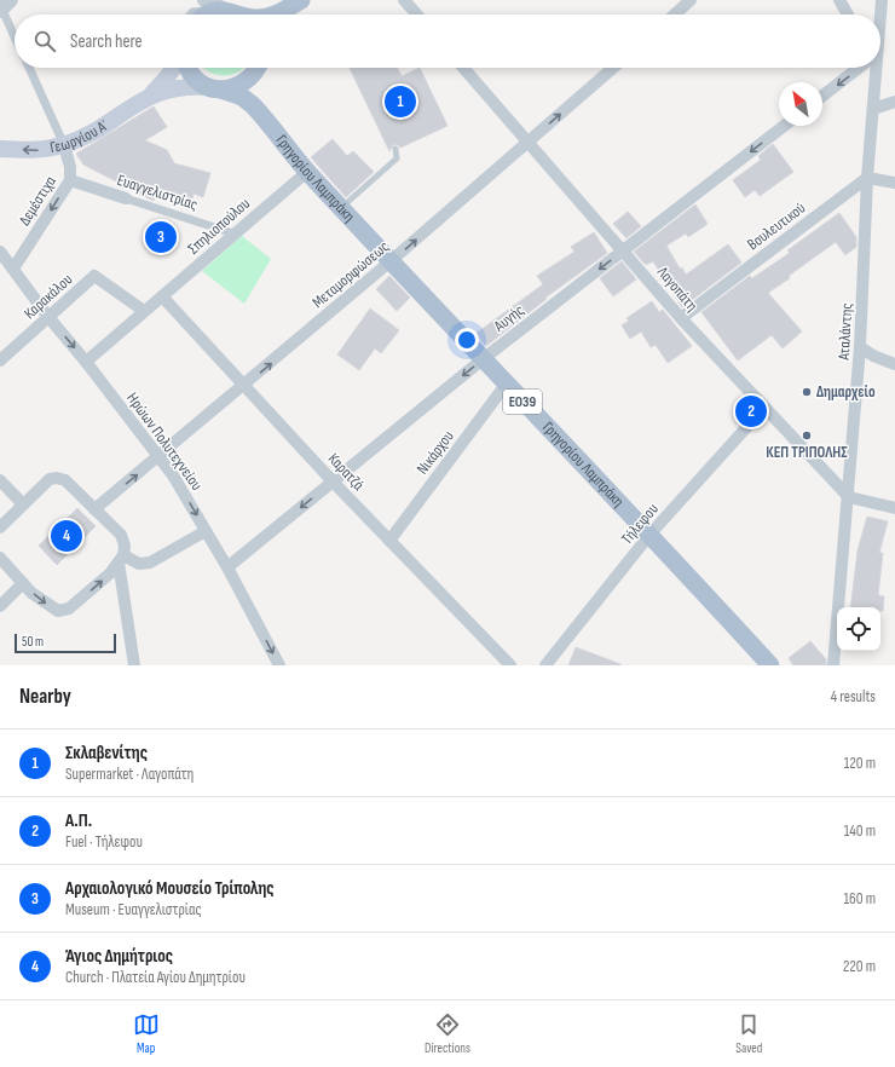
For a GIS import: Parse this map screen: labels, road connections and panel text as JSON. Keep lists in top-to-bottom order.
{
  "streets": {
    "main road": ["Γεωργίου Α΄", "Γρηγορίου Λαμπράκη", "ΕΟ39"],
    "street": [
      "Ευαγγελιστρίας",
      "Δεμέστιχα",
      "Σπηλιοπούλου",
      "Βουλευτικού",
      "Μεταμορφώσεως",
      "Λαγοπάτη",
      "Καρακάλου",
      "Αυγής",
      "Αταλάντης",
      "Ηρώων Πολυτεχνείου",
      "Νικάρχου",
      "Καρατζά",
      "Τήλεφου"
    ]
  },
  "crossings": [
    ["Γεωργίου Α΄", "Γρηγορίου Λαμπράκη"],
    ["Γεωργίου Α΄", "Δεμέστιχα"],
    ["Γρηγορίου Λαμπράκη", "Σπηλιοπούλου"],
    ["Γρηγορίου Λαμπράκη", "Μεταμορφώσεως"],
    ["Γρηγορίου Λαμπράκη", "Αυγής"],
    ["Γρηγορίου Λαμπράκη", "Νικάρχου"],
    ["Γρηγορίου Λαμπράκη", "Τήλεφου"],
    ["Ευαγγελιστρίας", "Δεμέστιχα"],
    ["Ευαγγελιστρίας", "Σπηλιοπούλου"],
    ["Δεμέστιχα", "Ηρώων Πολυτεχνείου"],
    ["Σπηλιοπούλου", "Καρακάλου"],
    ["Σπηλιοπούλου", "Ηρώων Πολυτεχνείου"],
    ["Σπηλιοπούλου", "Καρατζά"],
    ["Βουλευτικού", "Λαγοπάτη"],
    ["Βουλευτικού", "Αταλάντης"],
    ["Μεταμορφώσεως", "Λαγοπάτη"],
    ["Μεταμορφώσεως", "Ηρώων Πολυτεχνείου"],
    ["Μεταμορφώσεως", "Καρατζά"],
    ["Λαγοπάτη", "Αυγής"],
    ["Λαγοπάτη", "Αταλάντης"],
    ["Λαγοπάτη", "Τήλεφου"],
    ["Καρακάλου", "Ηρώων Πολυτεχνείου"],
    ["Αυγής", "Ηρώων Πολυτεχνείου"],
    ["Αυγής", "Καρατζά"],
    ["Νικάρχου", "Καρατζά"]
  ],
  "one_way": ["Δεμέστιχα", "Μεταμορφώσεως", "Αυγής"],
  "places": ["Δημαρχείο", "ΚΕΠ ΤΡΙΠΟΛΗΣ"],
  "scale_bar": "50 m",
  "north": "top left",
  "page": {
    "search": "Search here",
    "pins": [
      "1",
      "3",
      "2",
      "4"
    ],
    "scale": "50 m",
    "heading": ["Nearby", "4 results"],
    "list": [
      {
        "mark": "1",
        "name": "Σκλαβενίτης",
        "note": "Supermarket · Λαγοπάτη",
        "value": "120 m"
      },
      {
        "mark": "2",
        "name": "Α.Π.",
        "note": "Fuel · Τήλεφου",
        "value": "140 m"
      },
      {
        "mark": "3",
        "name": "Αρχαιολογικό Μουσείο Τρίπολης",
        "note": "Museum · Ευαγγελιστρίας",
        "value": "160 m"
      },
      {
        "mark": "4",
        "name": "Άγιος Δημήτριος",
        "note": "Church · Πλατεία Αγίου Δημητρίου",
        "value": "220 m"
      }
    ],
    "nav": ["Map", "Directions", "Saved"]
  }
}
